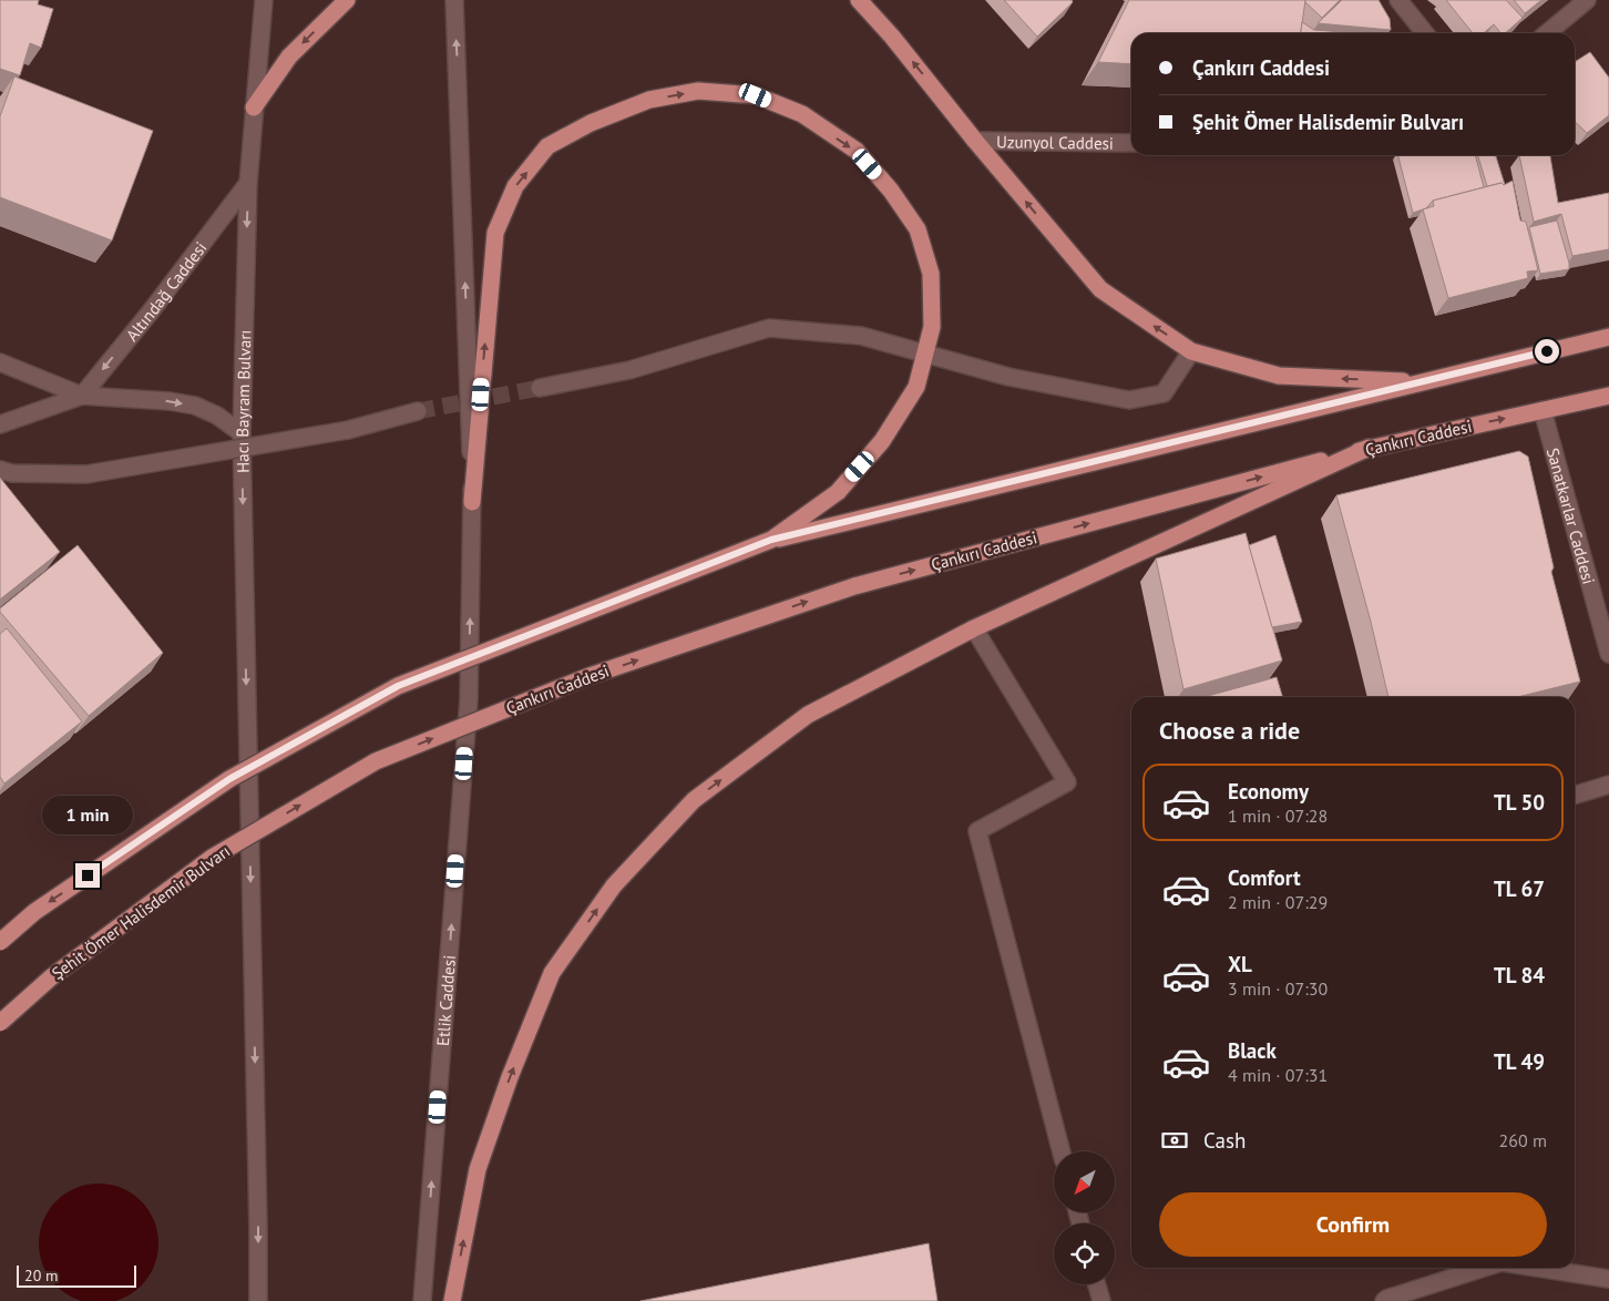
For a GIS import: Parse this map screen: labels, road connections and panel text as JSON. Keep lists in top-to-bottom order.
{
  "streets": {
    "main road": [
      "Uzunyol Caddesi",
      "Altındağ Caddesi",
      "Hacı Bayram Bulvarı",
      "Çankırı Caddesi",
      "Sanatkarlar Caddesi",
      "Şehit Ömer Halisdemir Bulvarı",
      "Etlik Caddesi"
    ]
  },
  "crossings": [
    ["Altındağ Caddesi", "Hacı Bayram Bulvarı"],
    ["Çankırı Caddesi", "Sanatkarlar Caddesi"],
    ["Çankırı Caddesi", "Şehit Ömer Halisdemir Bulvarı"]
  ],
  "one_way": ["Altındağ Caddesi", "Hacı Bayram Bulvarı", "Etlik Caddesi"],
  "scale_bar": "20 m",
  "north": "bottom left",
  "page": {
    "banner": ["Çankırı Caddesi", "Şehit Ömer Halisdemir Bulvarı"],
    "heading": "Choose a ride",
    "list": [
      {
        "name": "Economy",
        "note": "1 min · 07:28",
        "value": "TL 50"
      },
      {
        "name": "Comfort",
        "note": "2 min · 07:29",
        "value": "TL 67"
      },
      {
        "name": "XL",
        "note": "3 min · 07:30",
        "value": "TL 84"
      },
      {
        "name": "Black",
        "note": "4 min · 07:31",
        "value": "TL 49"
      }
    ],
    "bubble": "1 min",
    "pay": ["Cash", "260 m"],
    "buttons": "Confirm",
    "scale": "20 m"
  }
}
